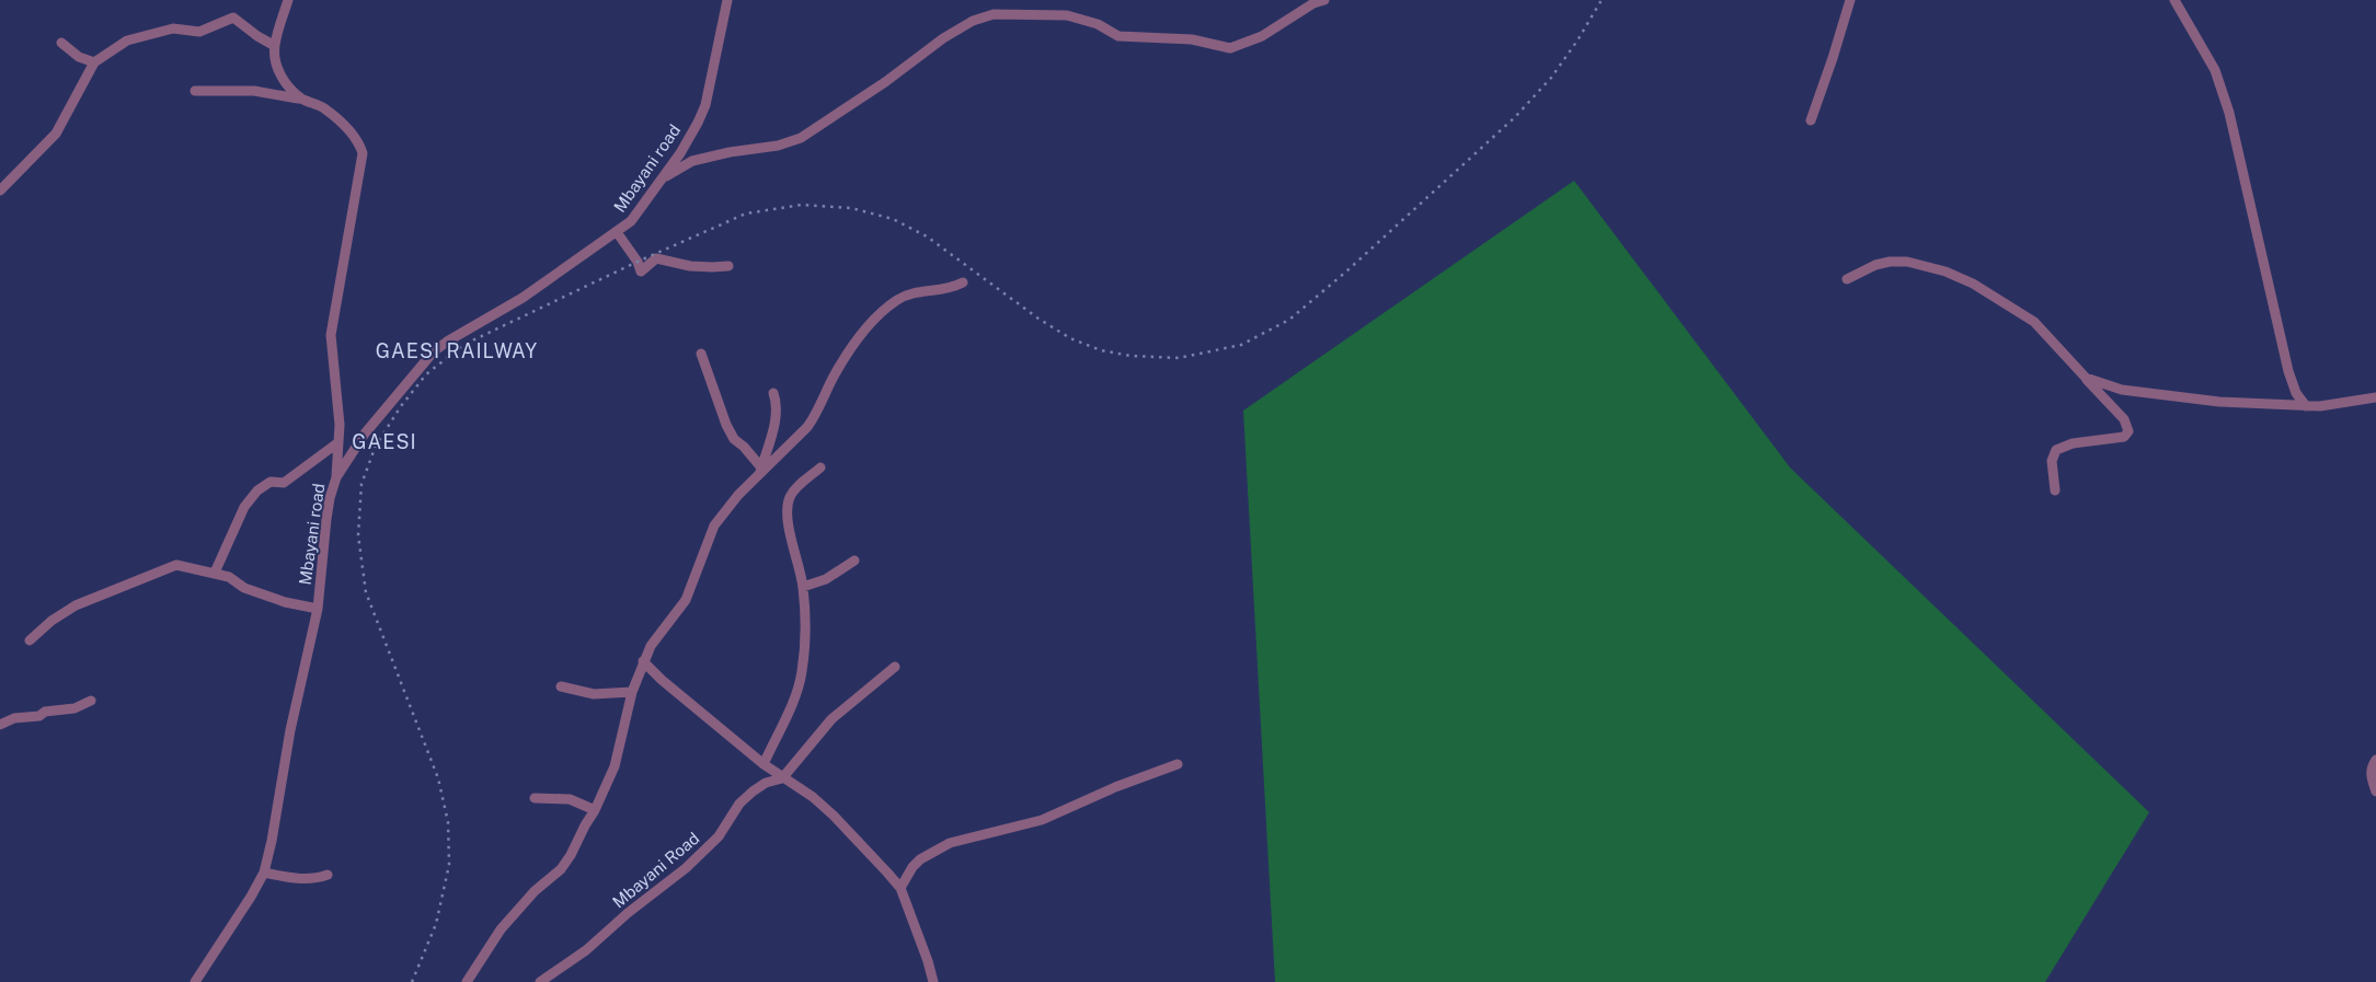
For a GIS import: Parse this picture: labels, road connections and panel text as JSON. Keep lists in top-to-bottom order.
{
  "streets": {
    "street": ["Mbayani road", "Mbayani Road"]
  },
  "districts": ["GAESI RAILWAY", "GAESI"]
}
